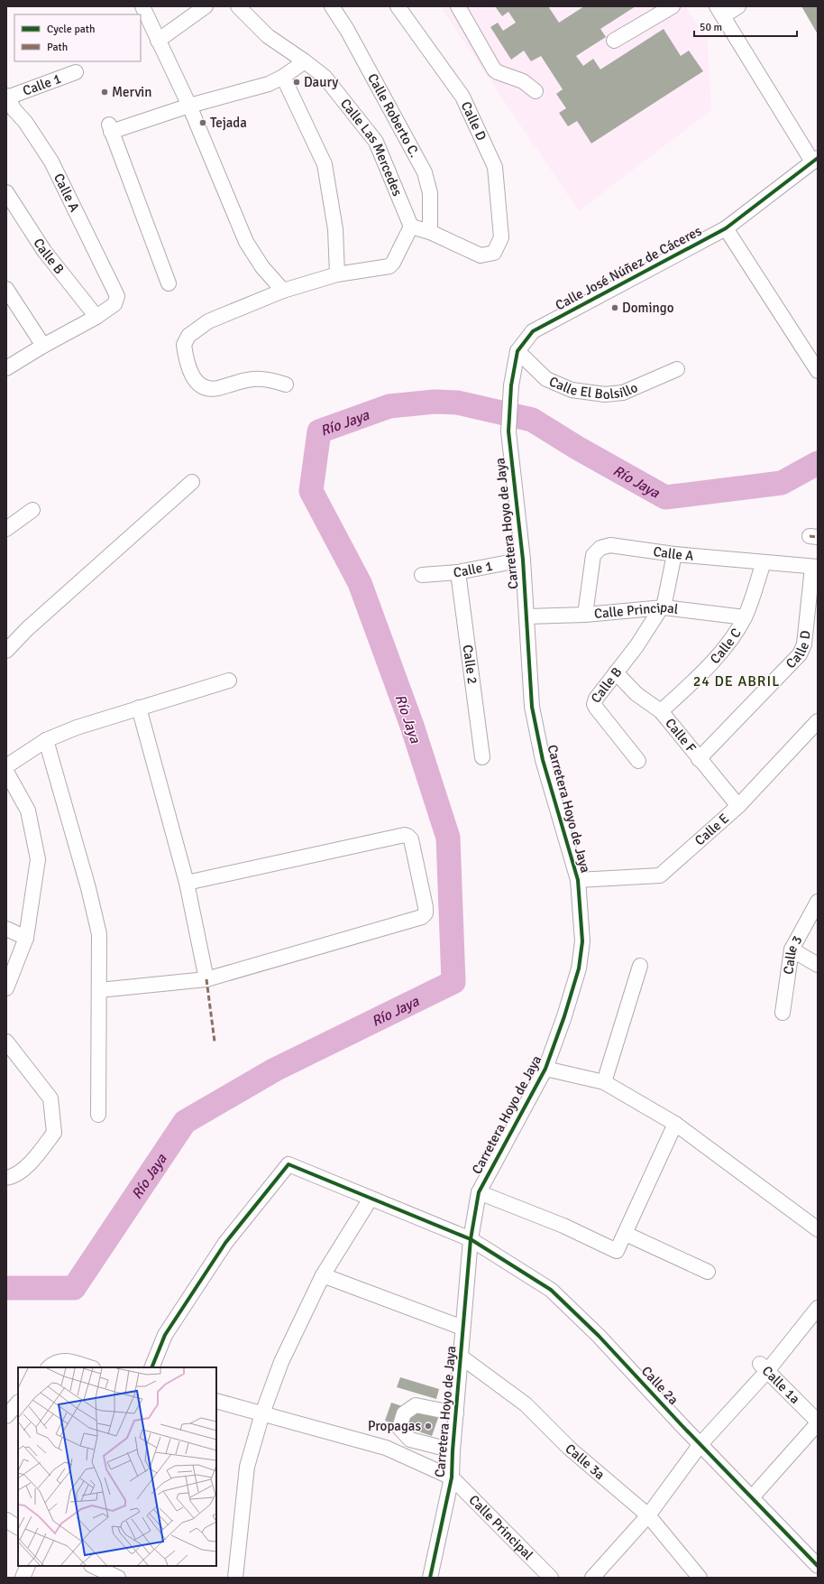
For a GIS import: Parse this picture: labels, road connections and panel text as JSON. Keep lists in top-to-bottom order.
{
  "streets": {
    "street": [
      "Calle 1",
      "Calle Roberto C.",
      "Calle D",
      "Calle Las Mercedes",
      "Calle A",
      "Calle B",
      "Calle José Núñez de Cáceres",
      "Calle El Bolsillo",
      "Carretera Hoyo de Jaya",
      "Calle Principal",
      "Calle C",
      "Calle 2",
      "Calle F",
      "Calle E",
      "Calle 3",
      "Calle 1a",
      "Calle 2a",
      "Calle 3a"
    ]
  },
  "crossings": [
    ["Calle 1", "Calle A"],
    ["Calle 1", "Carretera Hoyo de Jaya"],
    ["Calle 1", "Calle 2"],
    ["Calle Roberto C.", "Calle D"],
    ["Calle D", "Calle A"],
    ["Calle D", "Calle F"],
    ["Calle A", "Calle B"],
    ["Calle A", "Calle Principal"],
    ["Calle A", "Calle C"],
    ["Calle B", "Calle Principal"],
    ["Calle B", "Calle F"],
    ["Calle José Núñez de Cáceres", "Calle El Bolsillo"],
    ["Calle José Núñez de Cáceres", "Carretera Hoyo de Jaya"],
    ["Carretera Hoyo de Jaya", "Calle Principal"],
    ["Carretera Hoyo de Jaya", "Calle E"],
    ["Carretera Hoyo de Jaya", "Calle 2a"],
    ["Carretera Hoyo de Jaya", "Calle 3a"],
    ["Calle Principal", "Calle C"],
    ["Calle C", "Calle F"],
    ["Calle F", "Calle E"]
  ],
  "districts": ["24 DE ABRIL"],
  "water": ["Río Jaya"],
  "places": [
    "Daury",
    "Mervin",
    "Tejada",
    "Domingo",
    "Propagas"
  ],
  "legend": ["Cycle path", "Path"],
  "scale_bar": "50 m"
}
